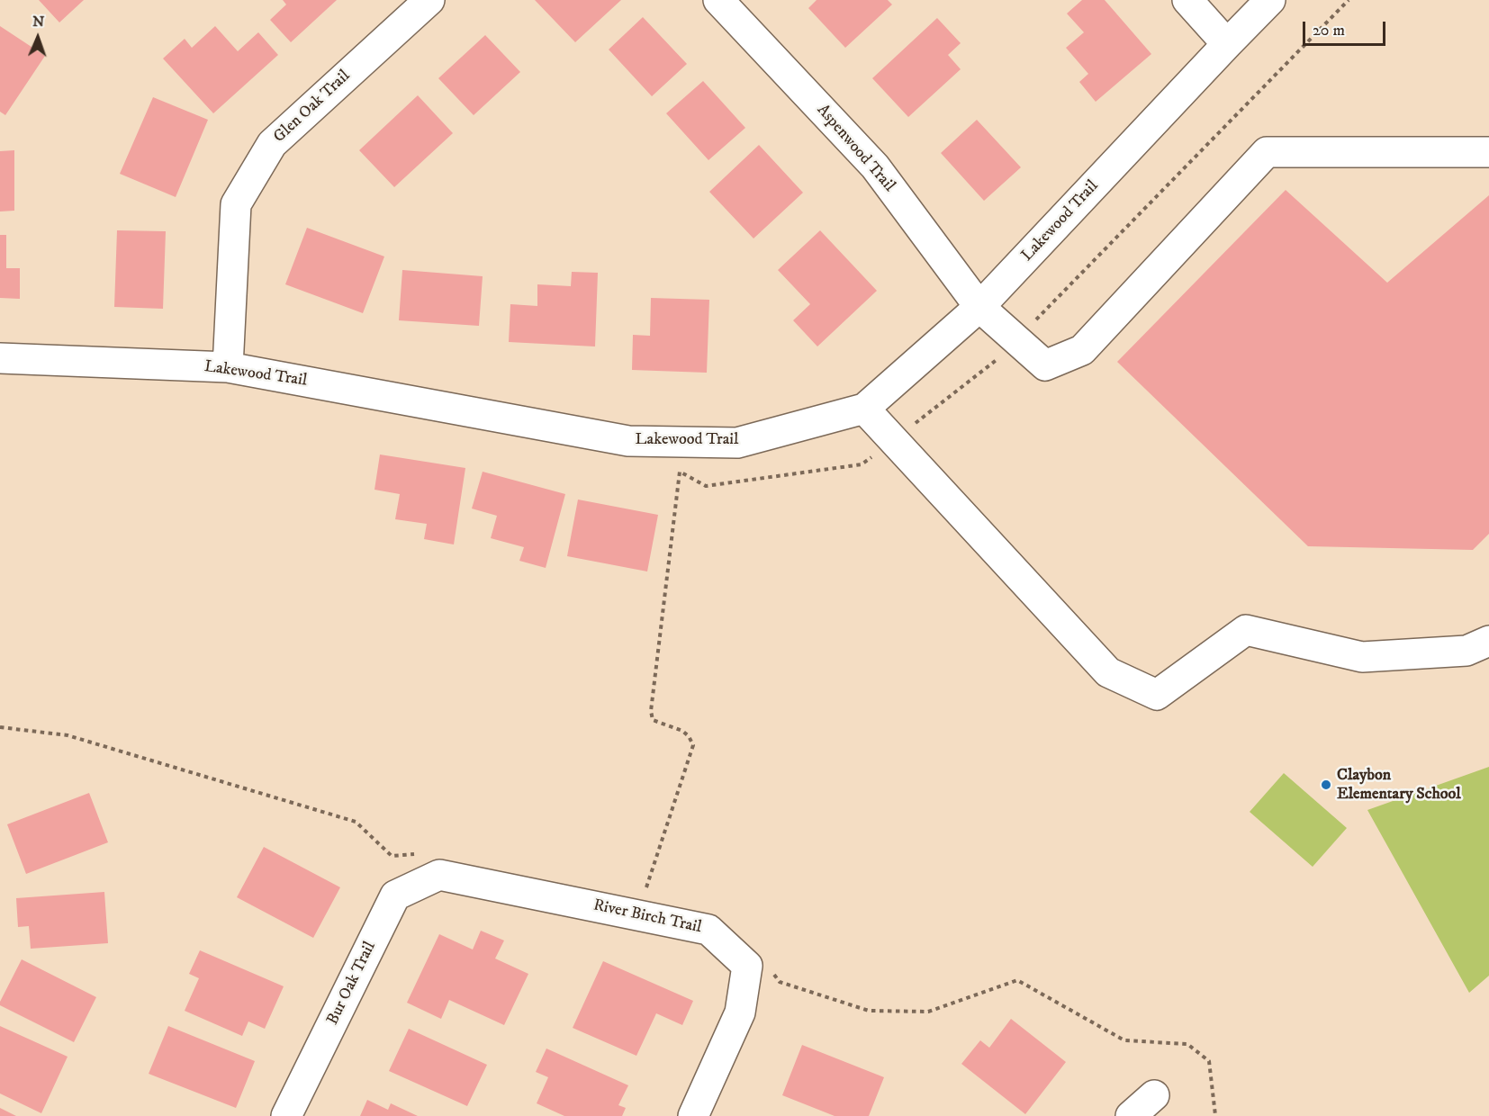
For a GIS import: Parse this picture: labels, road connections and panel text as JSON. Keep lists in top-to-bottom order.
{
  "streets": {
    "street": [
      "Glen Oak Trail",
      "Aspenwood Trail",
      "Lakewood Trail",
      "River Birch Trail",
      "Bur Oak Trail"
    ]
  },
  "crossings": [
    ["Glen Oak Trail", "Lakewood Trail"],
    ["Aspenwood Trail", "Lakewood Trail"],
    ["River Birch Trail", "Bur Oak Trail"]
  ],
  "places": ["Claybon Elementary School"],
  "scale_bar": "20 m",
  "north": "top"
}
